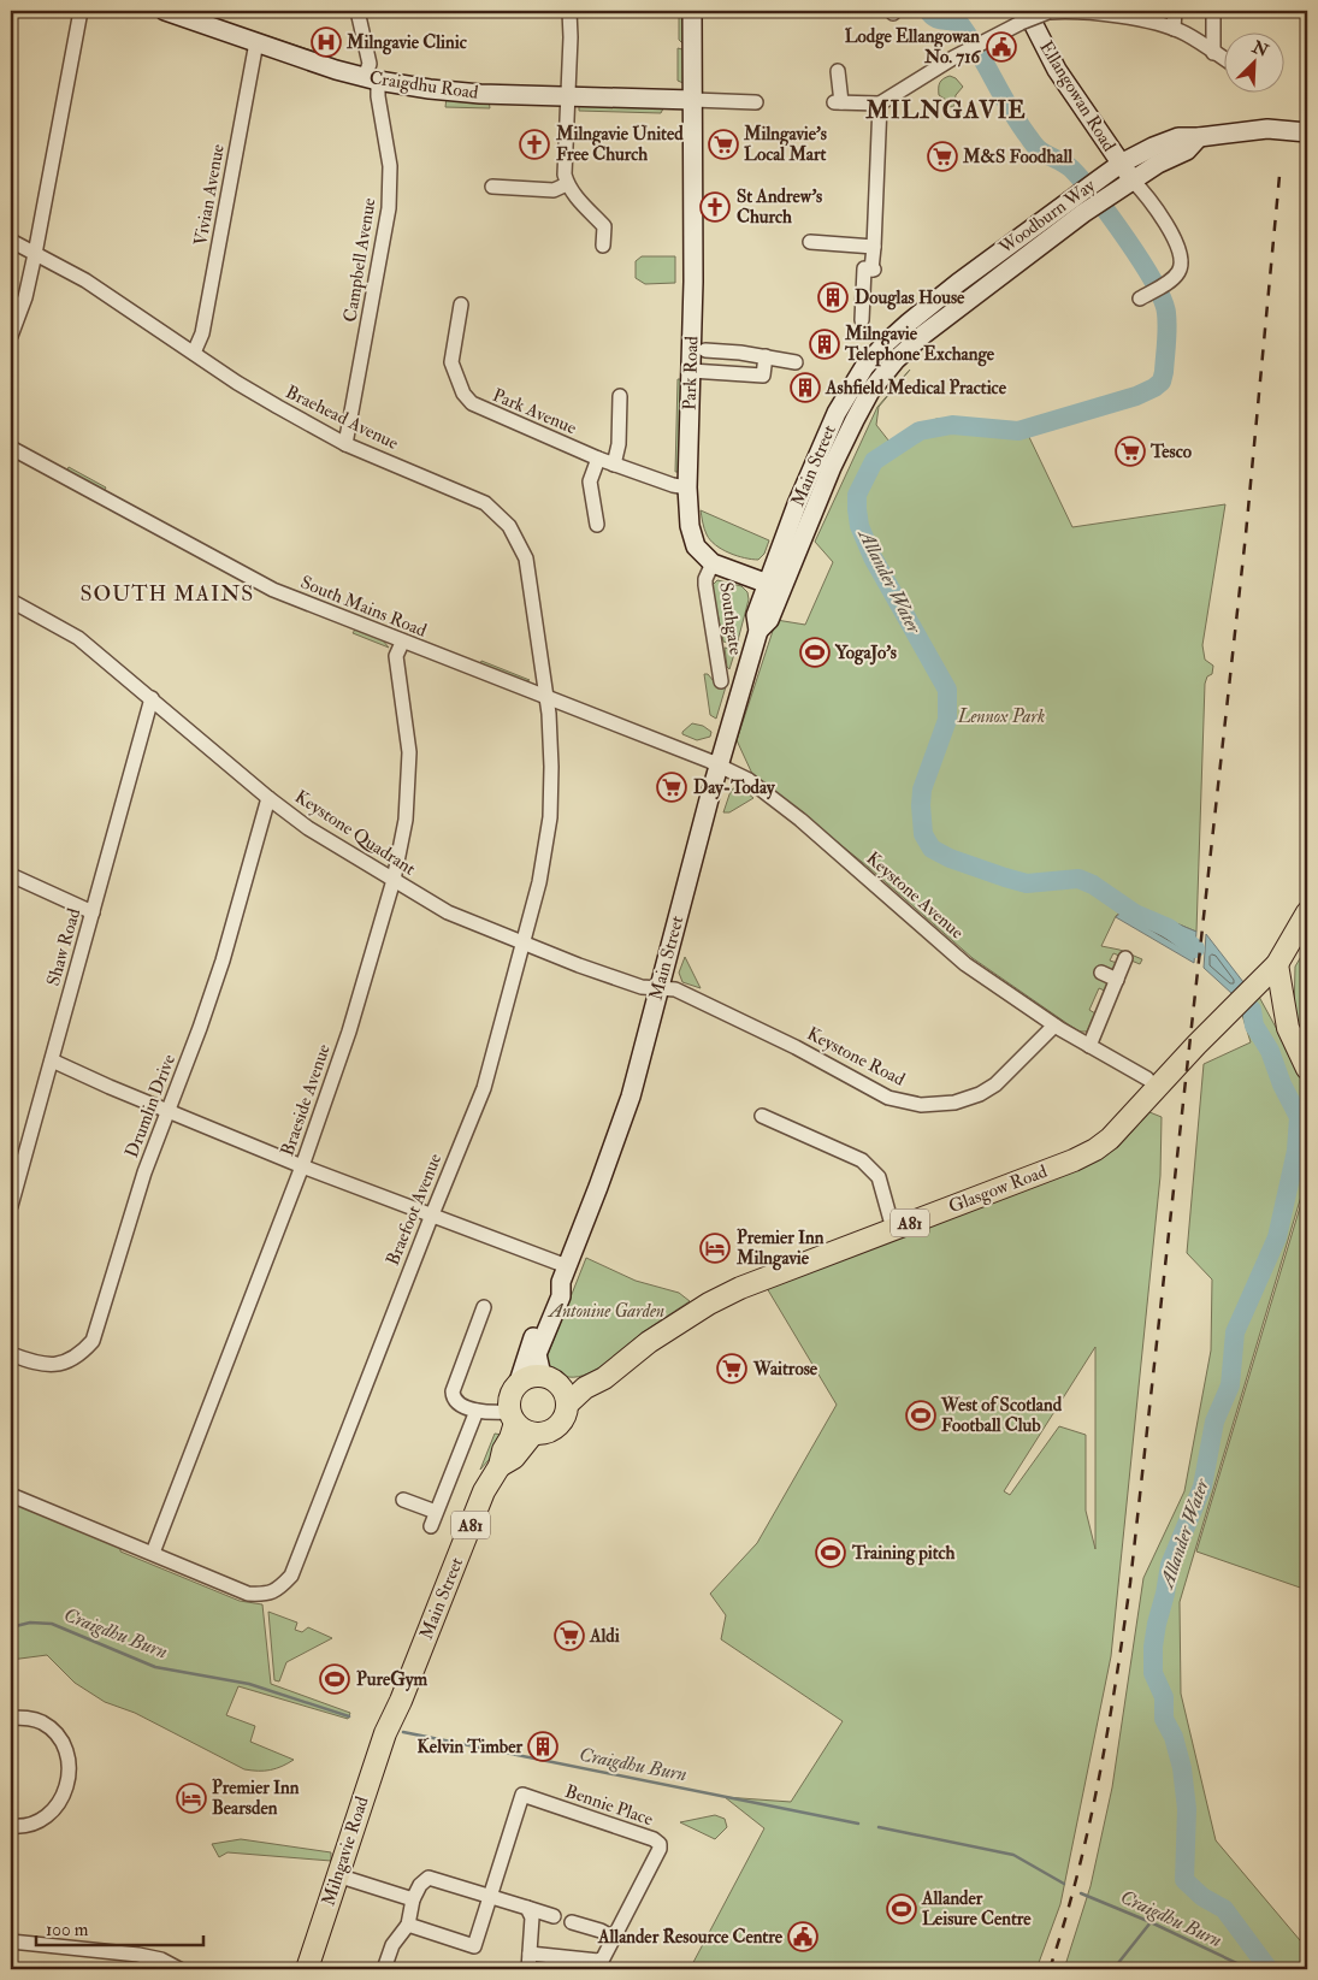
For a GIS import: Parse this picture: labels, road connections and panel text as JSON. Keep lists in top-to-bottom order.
{
  "streets": {
    "main road": [
      "Craigdhu Road",
      "Ellangowan Road",
      "Woodburn Way",
      "Park Road",
      "Main Street",
      "Glasgow Road",
      "A81",
      "Milngavie Road"
    ],
    "street": [
      "Vivian Avenue",
      "Campbell Avenue",
      "Park Avenue",
      "Braehead Avenue",
      "South Mains Road",
      "Southgate",
      "Keystone Quadrant",
      "Keystone Avenue",
      "Shaw Road",
      "Keystone Road",
      "Braeside Avenue",
      "Drumlin Drive",
      "Braefoot Avenue",
      "Bennie Place"
    ]
  },
  "crossings": [
    ["Craigdhu Road", "Vivian Avenue"],
    ["Craigdhu Road", "Campbell Avenue"],
    ["Craigdhu Road", "Park Road"],
    ["Ellangowan Road", "Woodburn Way"],
    ["Vivian Avenue", "Braehead Avenue"],
    ["Woodburn Way", "Main Street"],
    ["Campbell Avenue", "Braehead Avenue"],
    ["Park Road", "Park Avenue"],
    ["Park Road", "Southgate"],
    ["Braehead Avenue", "South Mains Road"],
    ["Braehead Avenue", "Braefoot Avenue"],
    ["Main Street", "South Mains Road"],
    ["Main Street", "Keystone Quadrant"],
    ["Main Street", "Keystone Avenue"],
    ["Main Street", "Keystone Road"],
    ["Main Street", "Glasgow Road"],
    ["Main Street", "A81"],
    ["Main Street", "Milngavie Road"],
    ["South Mains Road", "Keystone Avenue"],
    ["South Mains Road", "Braeside Avenue"],
    ["South Mains Road", "Braefoot Avenue"],
    ["Keystone Quadrant", "Shaw Road"],
    ["Keystone Quadrant", "Keystone Road"],
    ["Keystone Quadrant", "Braeside Avenue"],
    ["Keystone Quadrant", "Drumlin Drive"],
    ["Keystone Quadrant", "Braefoot Avenue"],
    ["Keystone Avenue", "Keystone Road"],
    ["Braeside Avenue", "Braefoot Avenue"],
    ["Glasgow Road", "A81"]
  ],
  "districts": ["MILNGAVIE", "SOUTH MAINS"],
  "water": ["Allander Water", "Craigdhu Burn"],
  "parks": ["Lennox Park", "Antonine Garden"],
  "places": {
    "hospital": ["Milngavie Clinic"],
    "public building": ["Lodge Ellangowan No. 716", "Allander Resource Centre"],
    "church": ["Milngavie United Free Church", "St Andrew's Church"],
    "supermarket": [
      "Milngavie's Local Mart",
      "M&S Foodhall",
      "Tesco",
      "Day-Today",
      "Waitrose",
      "Aldi"
    ],
    "building": [
      "Douglas House",
      "Milngavie Telephone Exchange",
      "Ashfield Medical Practice",
      "Kelvin Timber"
    ],
    "sports": [
      "YogaJo's",
      "West of Scotland Football Club",
      "Training pitch",
      "PureGym",
      "Allander Leisure Centre"
    ],
    "hotel": ["Premier Inn Milngavie", "Premier Inn Bearsden"]
  },
  "scale_bar": "100 m",
  "north": "top right"
}
